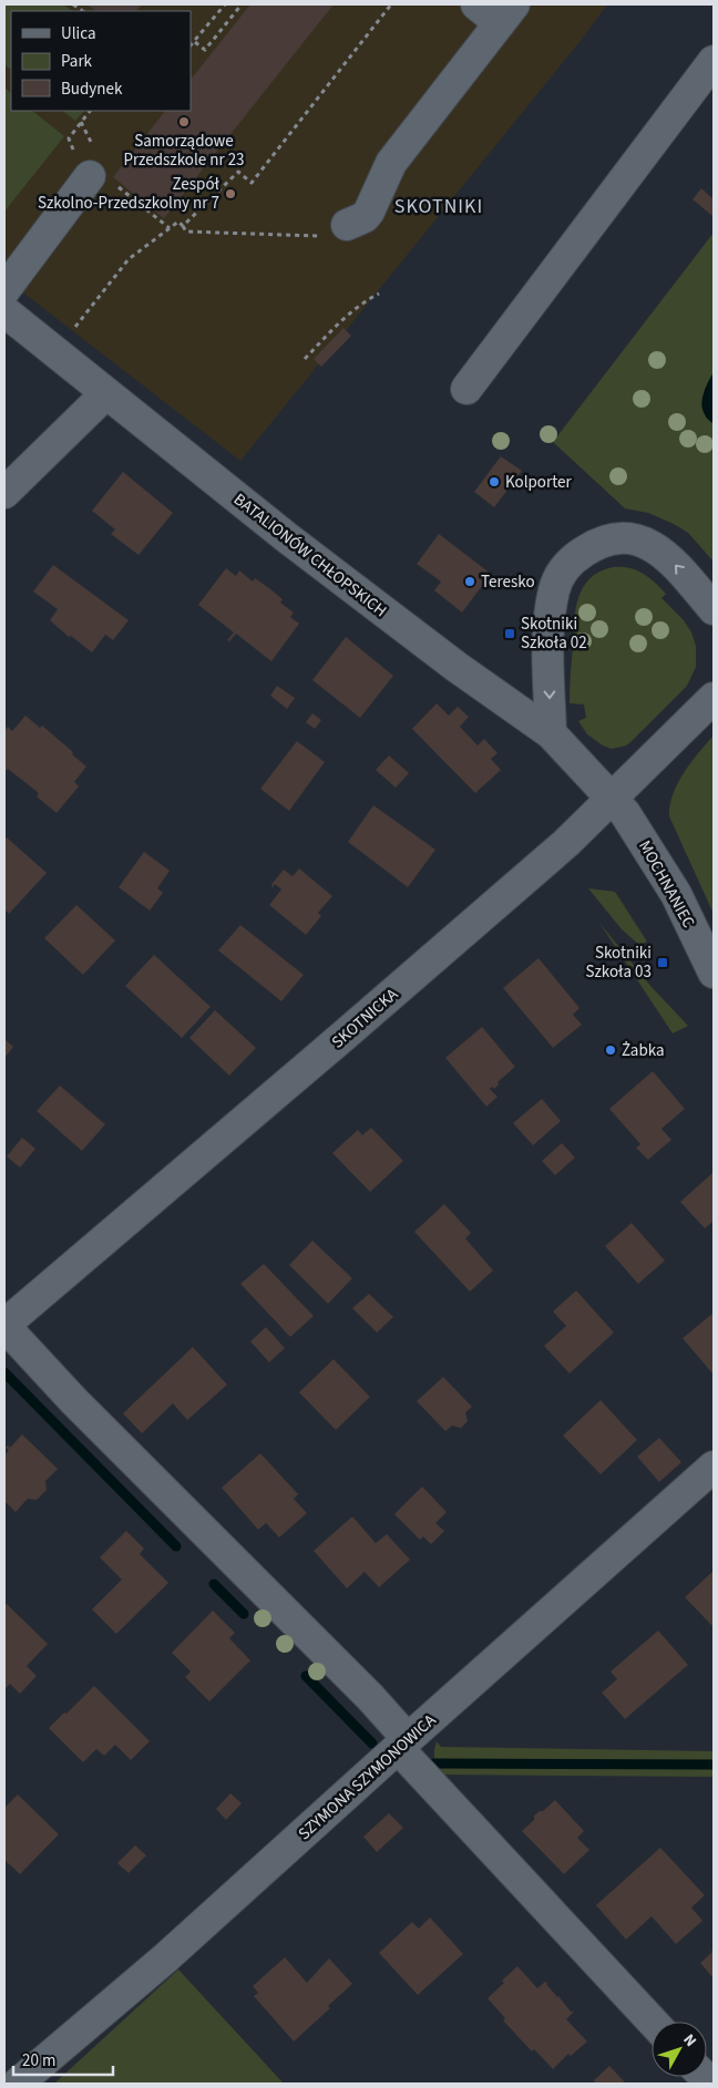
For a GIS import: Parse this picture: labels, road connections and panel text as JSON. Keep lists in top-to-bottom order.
{
  "streets": {
    "street": [
      "BATALIONÓW CHŁOPSKICH",
      "MOCHNANIEC",
      "SKOTNICKA",
      "SZYMONA SZYMONOWICA"
    ]
  },
  "crossings": [
    ["BATALIONÓW CHŁOPSKICH", "MOCHNANIEC"],
    ["BATALIONÓW CHŁOPSKICH", "SKOTNICKA"],
    ["MOCHNANIEC", "SKOTNICKA"]
  ],
  "districts": ["SKOTNIKI"],
  "places": {
    "other": [
      "Samorządowe Przedszkole nr 23",
      "Zespół Szkolno-Przedszkolny nr 7",
      "Kolporter",
      "Teresko",
      "Żabka"
    ],
    "transit": ["Skotniki Szkoła 02", "Skotniki Szkoła 03"]
  },
  "legend": ["Ulica", "Park", "Budynek"],
  "scale_bar": "20 m",
  "north": "top right"
}
